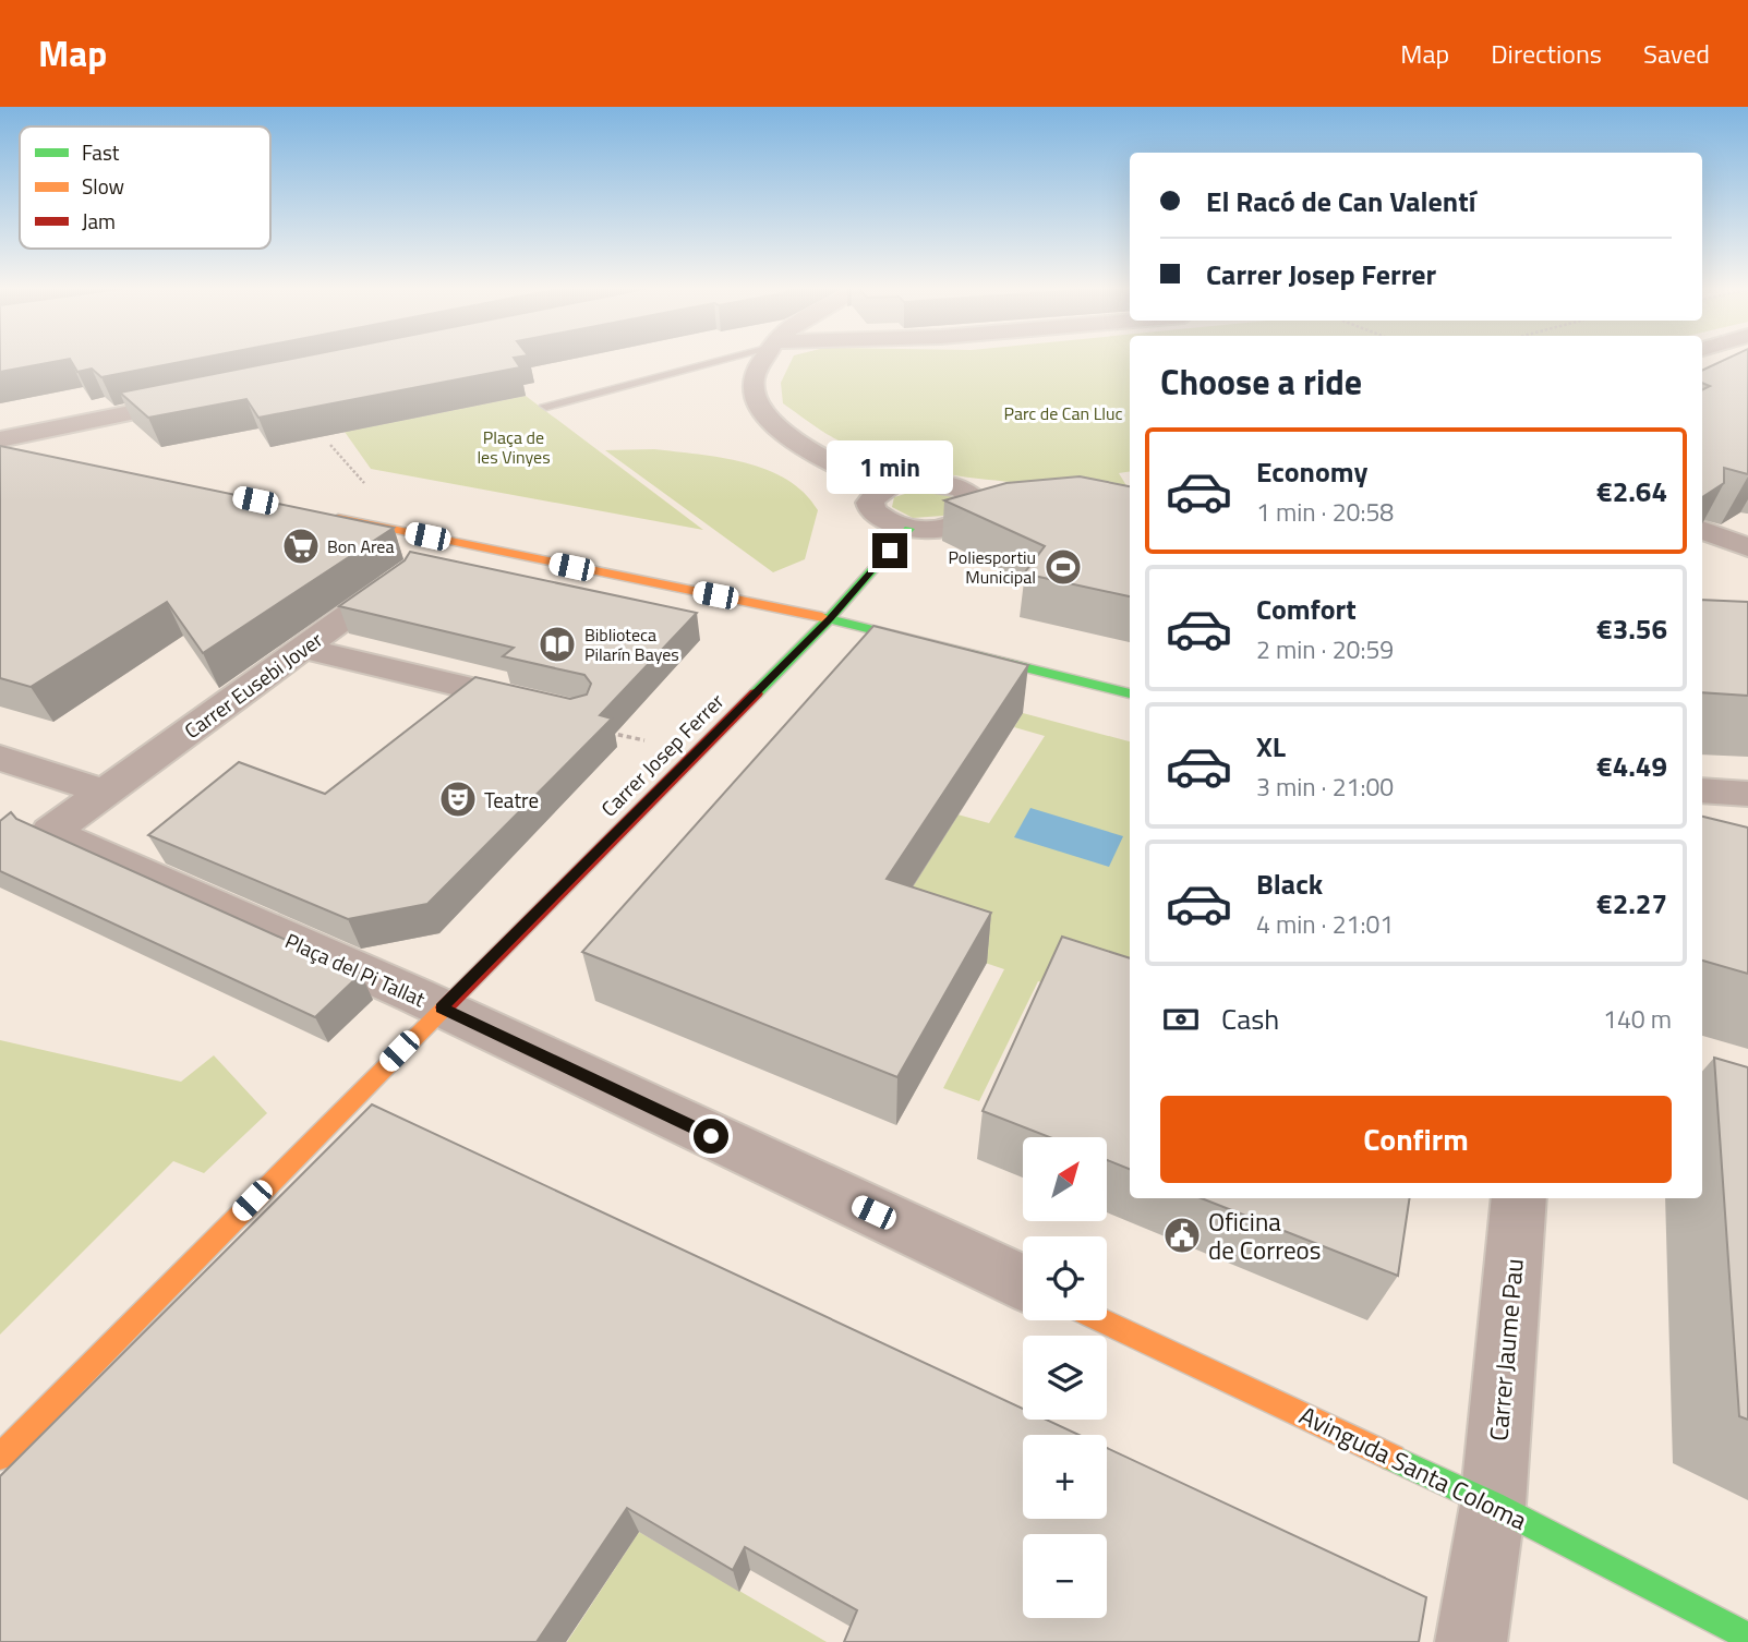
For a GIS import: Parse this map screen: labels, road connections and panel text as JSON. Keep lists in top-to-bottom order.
{
  "streets": {
    "street": [
      "Carrer Eusebi Jover",
      "Carrer Josep Ferrer",
      "Plaça del Pi Tallat",
      "Carrer Jaume Pau",
      "Avinguda Santa Coloma"
    ]
  },
  "crossings": [
    ["Carrer Eusebi Jover", "Plaça del Pi Tallat"],
    ["Carrer Josep Ferrer", "Plaça del Pi Tallat"],
    ["Carrer Jaume Pau", "Avinguda Santa Coloma"]
  ],
  "parks": ["Parc de Can Lluc", "Plaça de les Vinyes"],
  "places": {
    "supermarket": ["Bon Area"],
    "sports": ["Poliesportiu Municipal"],
    "library": ["Biblioteca Pilarín Bayes"],
    "theatre": ["Teatre"],
    "public building": ["Oficina de Correos"]
  },
  "legend": ["Fast", "Slow", "Jam"],
  "north": "top right",
  "page": {
    "header": "Map",
    "nav": ["Map", "Directions", "Saved"],
    "banner": ["El Racó de Can Valentí", "Carrer Josep Ferrer"],
    "heading": "Choose a ride",
    "list": [
      {
        "name": "Economy",
        "note": "1 min · 20:58",
        "value": "€2.64"
      },
      {
        "name": "Comfort",
        "note": "2 min · 20:59",
        "value": "€3.56"
      },
      {
        "name": "XL",
        "note": "3 min · 21:00",
        "value": "€4.49"
      },
      {
        "name": "Black",
        "note": "4 min · 21:01",
        "value": "€2.27"
      }
    ],
    "bubble": "1 min",
    "pay": ["Cash", "140 m"],
    "buttons": "Confirm",
    "map_buttons": ["+", "−"]
  }
}
